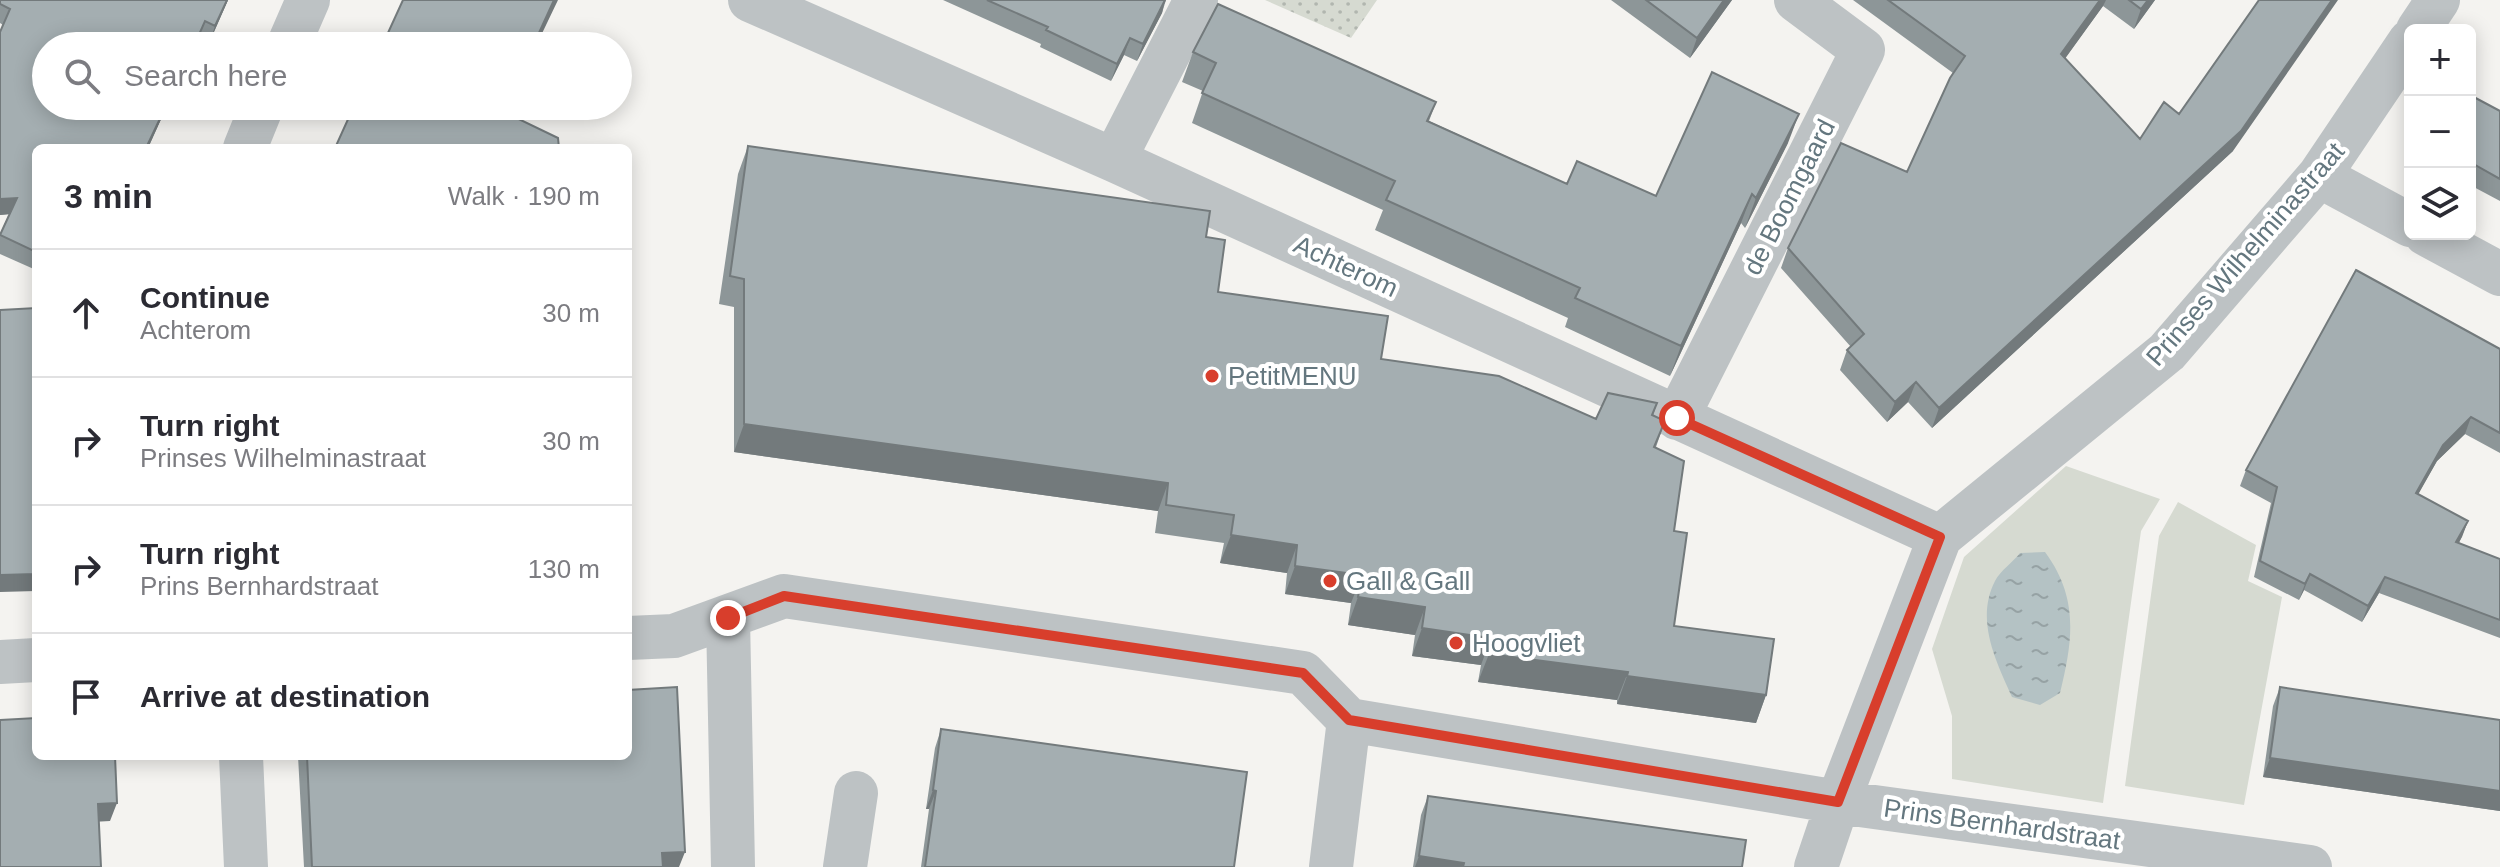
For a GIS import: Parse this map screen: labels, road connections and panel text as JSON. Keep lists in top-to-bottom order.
{
  "streets": {
    "street": [
      "de Boomgaard",
      "Prinses Wilhelminastraat",
      "Achterom",
      "Prins Bernhardstraat"
    ]
  },
  "crossings": [
    ["de Boomgaard", "Achterom"],
    ["Prinses Wilhelminastraat", "Achterom"],
    ["Prinses Wilhelminastraat", "Prins Bernhardstraat"]
  ],
  "places": ["PetitMENU", "Gall & Gall", "Hoogvliet"],
  "page": {
    "map_buttons": ["+", "−"],
    "search": "Search here",
    "heading": ["3 min", "Walk · 190 m"],
    "list": [
      ["Continue", "Achterom", "30 m"],
      ["Turn right", "Prinses Wilhelminastraat", "30 m"],
      ["Turn right", "Prins Bernhardstraat", "130 m"],
      "Arrive at destination"
    ]
  }
}
